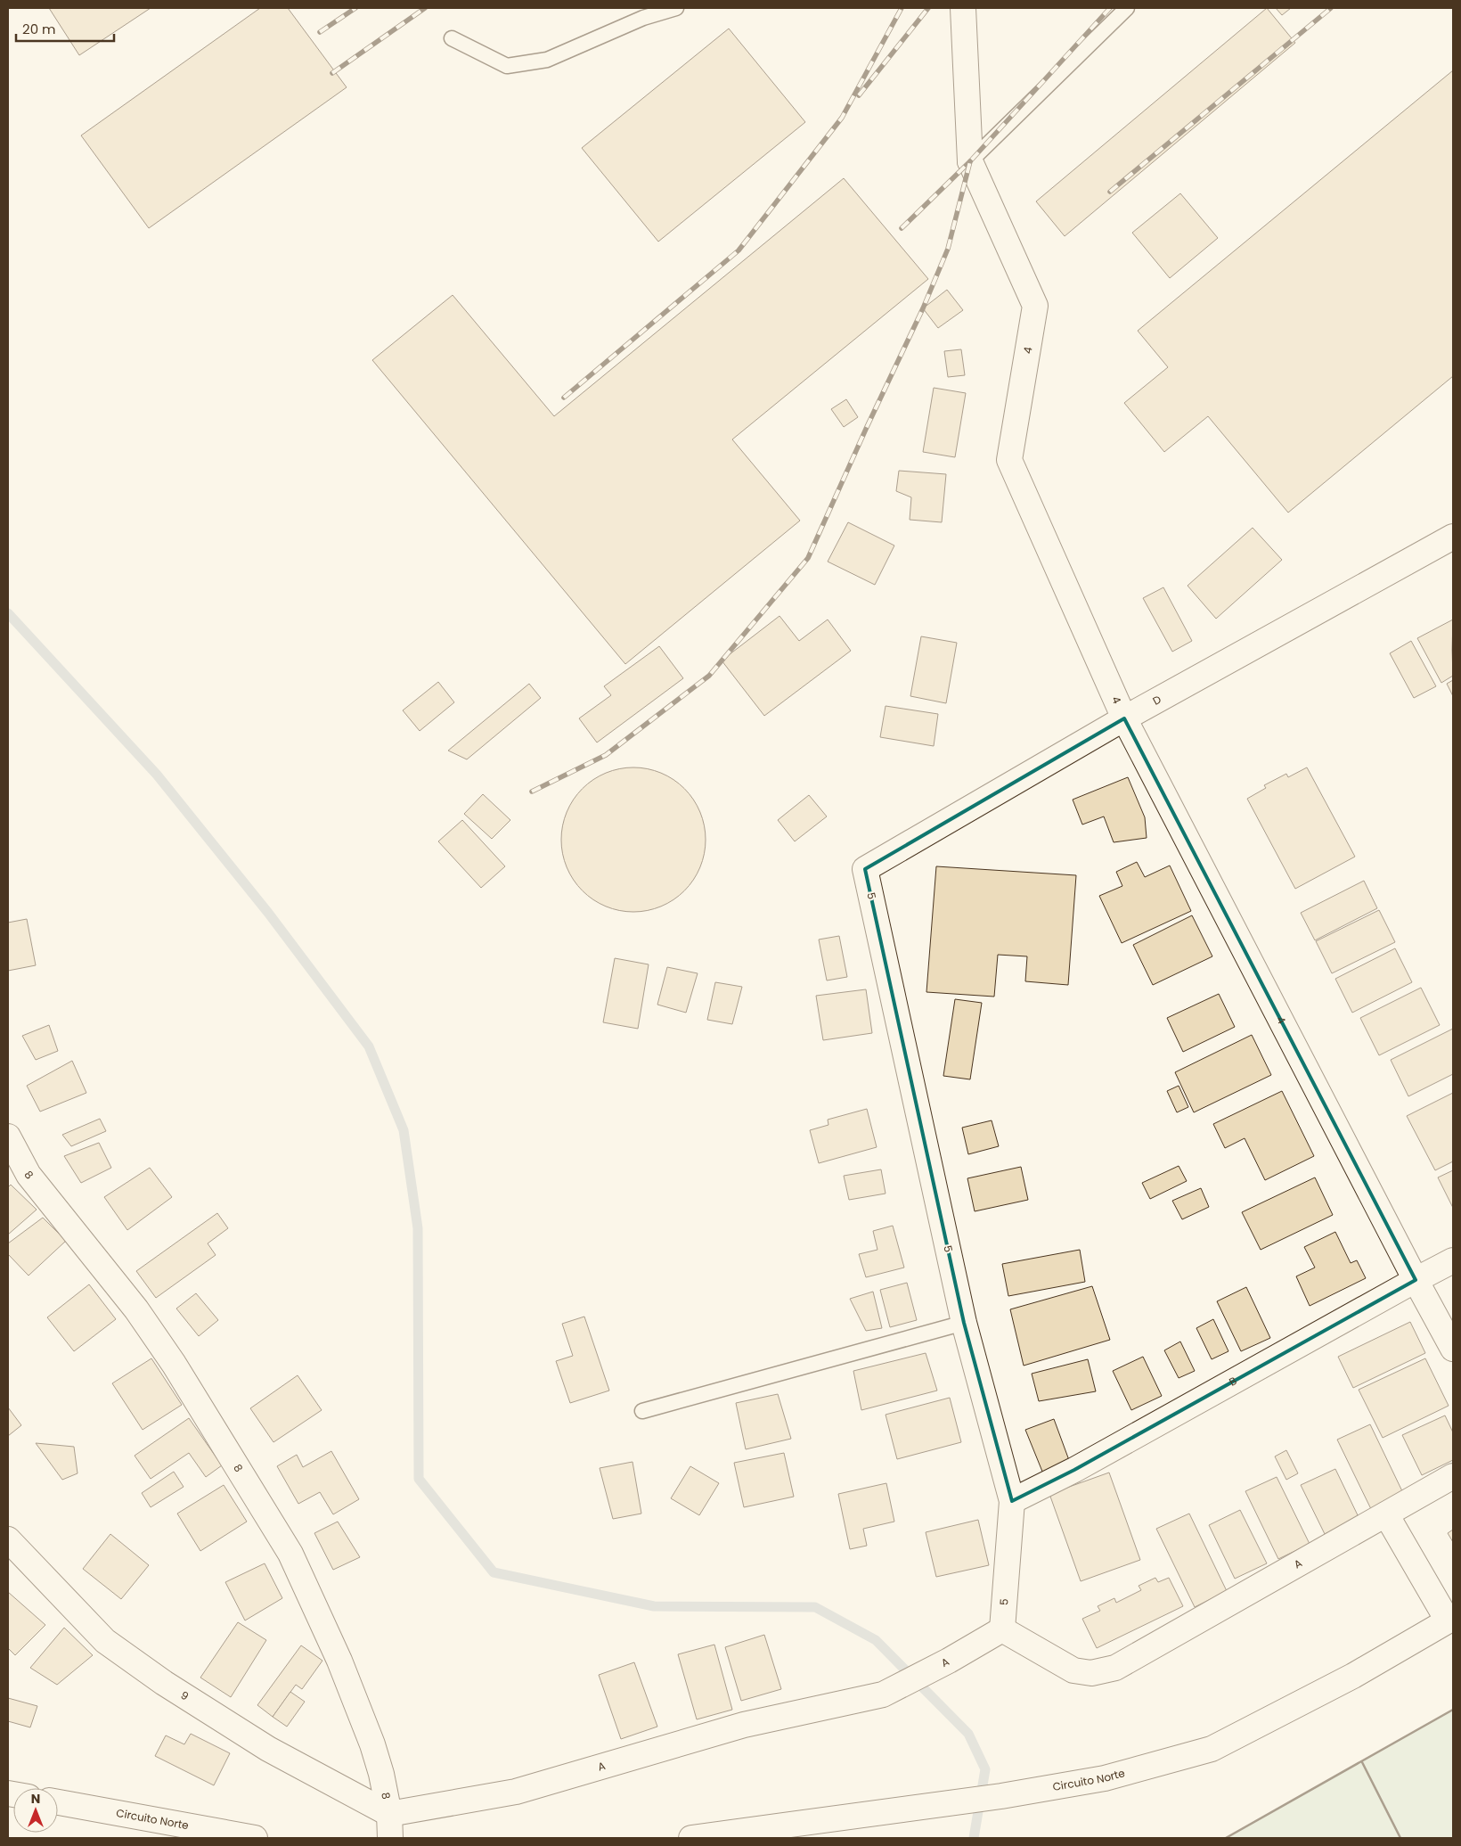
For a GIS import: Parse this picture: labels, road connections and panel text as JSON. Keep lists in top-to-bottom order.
{
  "streets": {
    "street": [
      "4",
      "D",
      "5",
      "8",
      "B",
      "A",
      "9",
      "Circuito Norte"
    ]
  },
  "crossings": [
    ["4", "D"],
    ["4", "B"],
    ["D", "5"],
    ["5", "B"],
    ["5", "A"],
    ["8", "A"],
    ["8", "9"],
    ["A", "9"]
  ],
  "scale_bar": "20 m",
  "north": "top"
}
